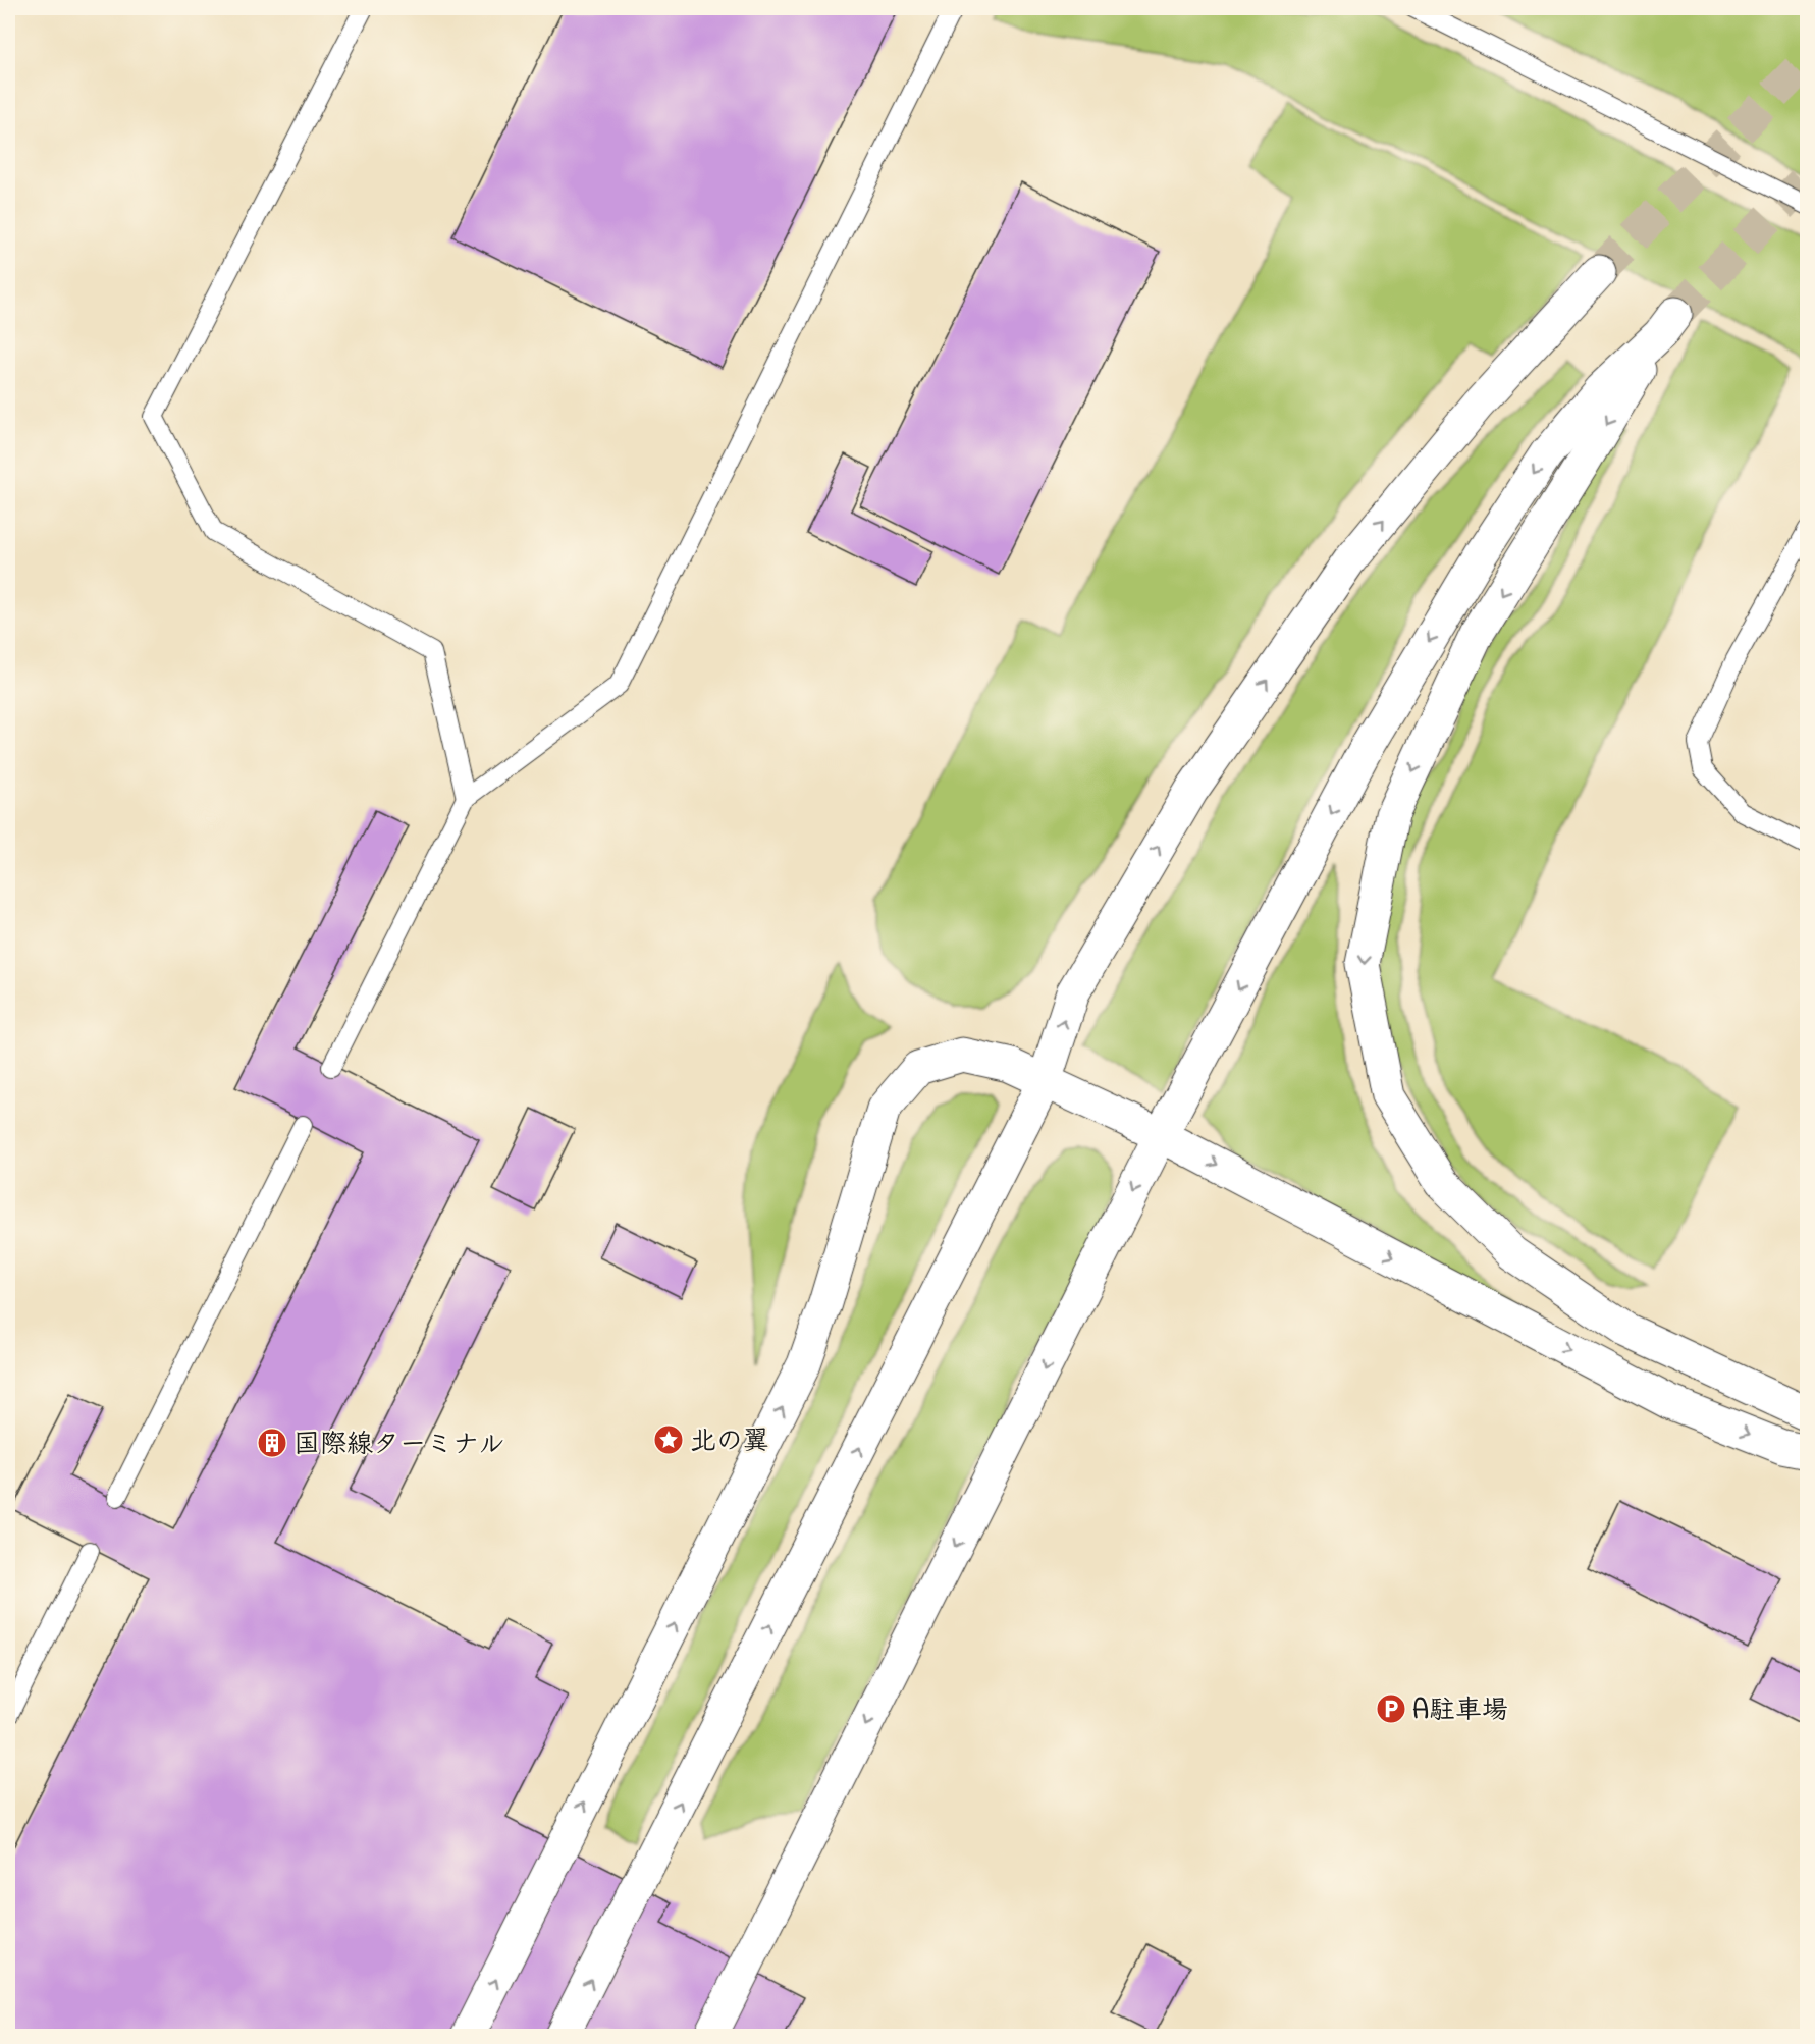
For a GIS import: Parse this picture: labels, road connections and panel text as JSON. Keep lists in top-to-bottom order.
{
  "places": {
    "place": ["北の翼"],
    "building": ["国際線ターミナル"],
    "parking": ["A駐車場"]
  }
}
